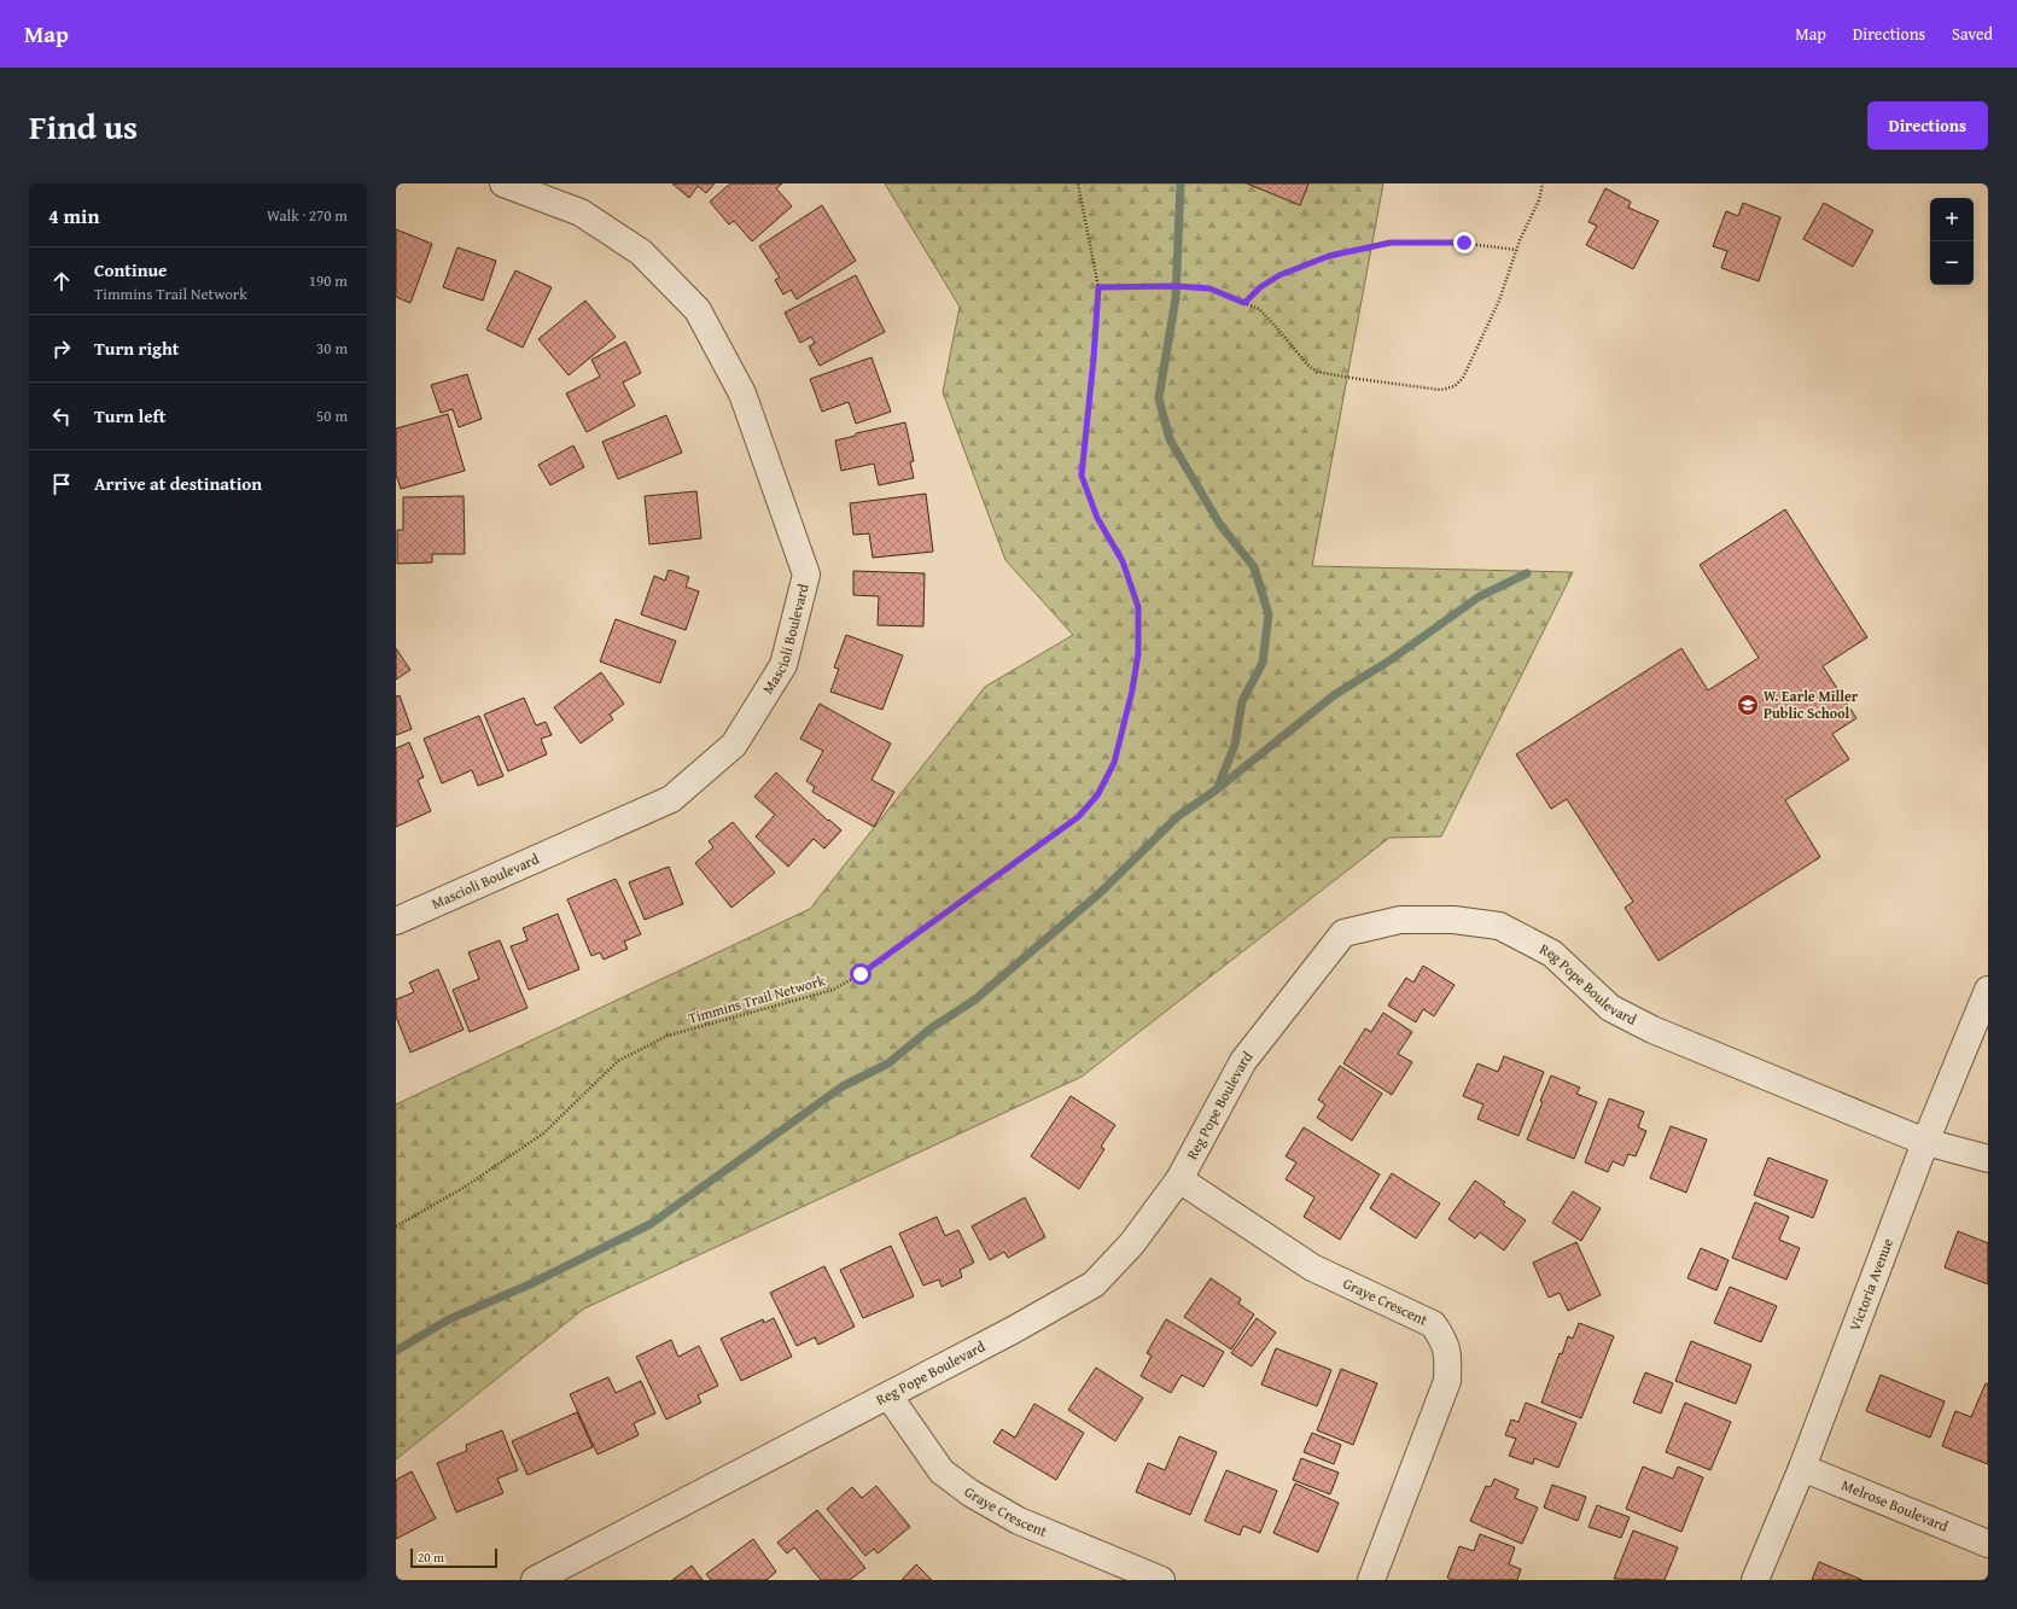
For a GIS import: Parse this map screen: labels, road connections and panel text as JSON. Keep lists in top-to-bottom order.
{
  "streets": {
    "street": [
      "Mascioli Boulevard",
      "Reg Pope Boulevard",
      "Victoria Avenue",
      "Graye Crescent",
      "Melrose Boulevard"
    ],
    "path": ["Timmins Trail Network"]
  },
  "crossings": [
    ["Reg Pope Boulevard", "Victoria Avenue"],
    ["Reg Pope Boulevard", "Graye Crescent"],
    ["Victoria Avenue", "Melrose Boulevard"]
  ],
  "places": {
    "school or university": ["W. Earle Miller Public School"]
  },
  "scale_bar": "20 m",
  "page": {
    "header": "Map",
    "nav": ["Map", "Directions", "Saved"],
    "title": "Find us",
    "buttons": "Directions",
    "heading": ["4 min", "Walk · 270 m"],
    "map_buttons": ["+", "−"],
    "list": [
      ["Continue", "Timmins Trail Network", "190 m"],
      ["Turn right", "30 m"],
      ["Turn left", "50 m"],
      "Arrive at destination"
    ],
    "scale": "20 m"
  }
}
